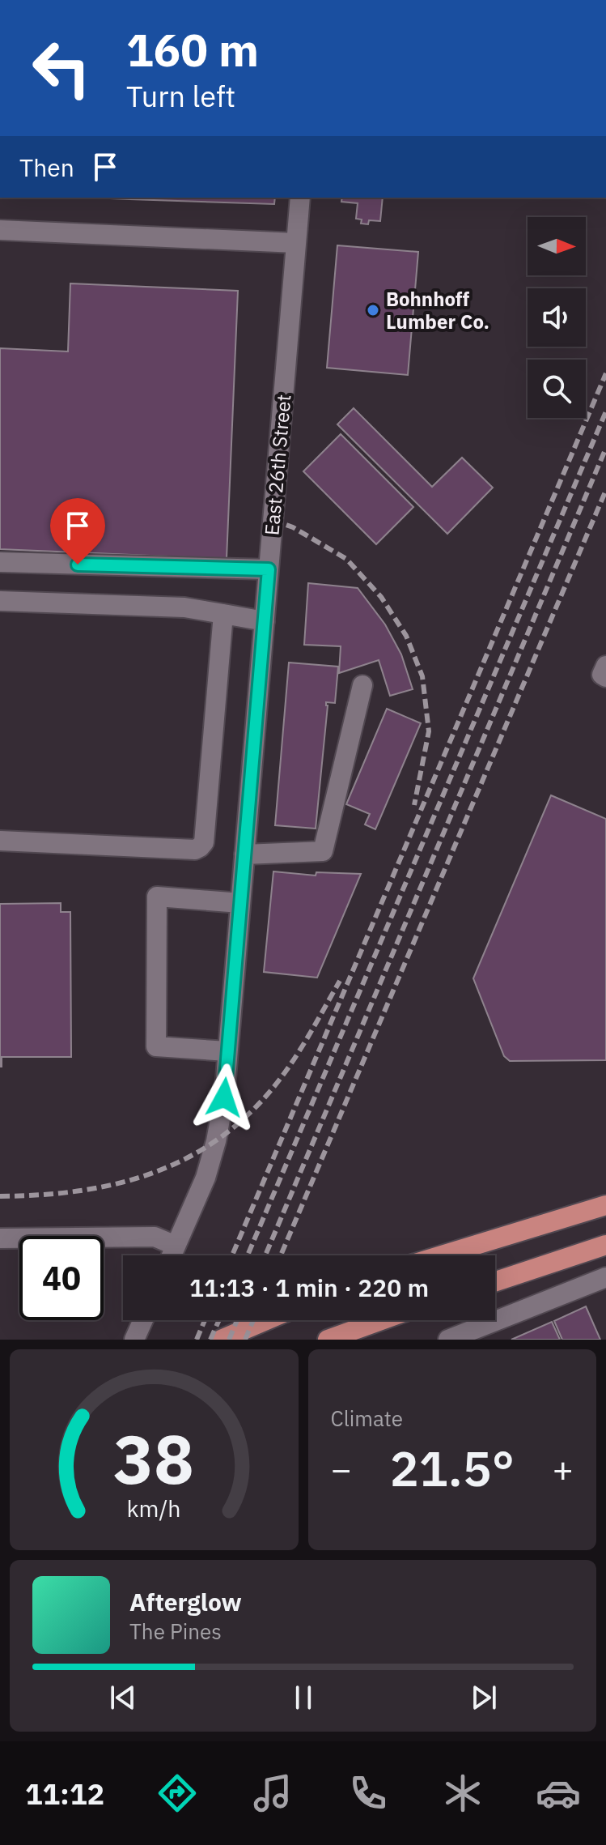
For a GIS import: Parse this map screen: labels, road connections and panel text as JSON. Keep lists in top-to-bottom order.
{
  "streets": {
    "street": ["East 26th Street"]
  },
  "places": ["Bohnhoff Lumber Co."],
  "north": "right",
  "page": {
    "turn": ["160 m", "Turn left"],
    "then": "Then",
    "limit": "40",
    "trip": "11:13 · 1 min · 220 m",
    "tile": "Climate",
    "heat": ["−", "21.5°", "+"],
    "song": ["Afterglow", "The Pines"],
    "tabs": "11:12",
    "gauge": ["38", "km/h"]
  }
}
